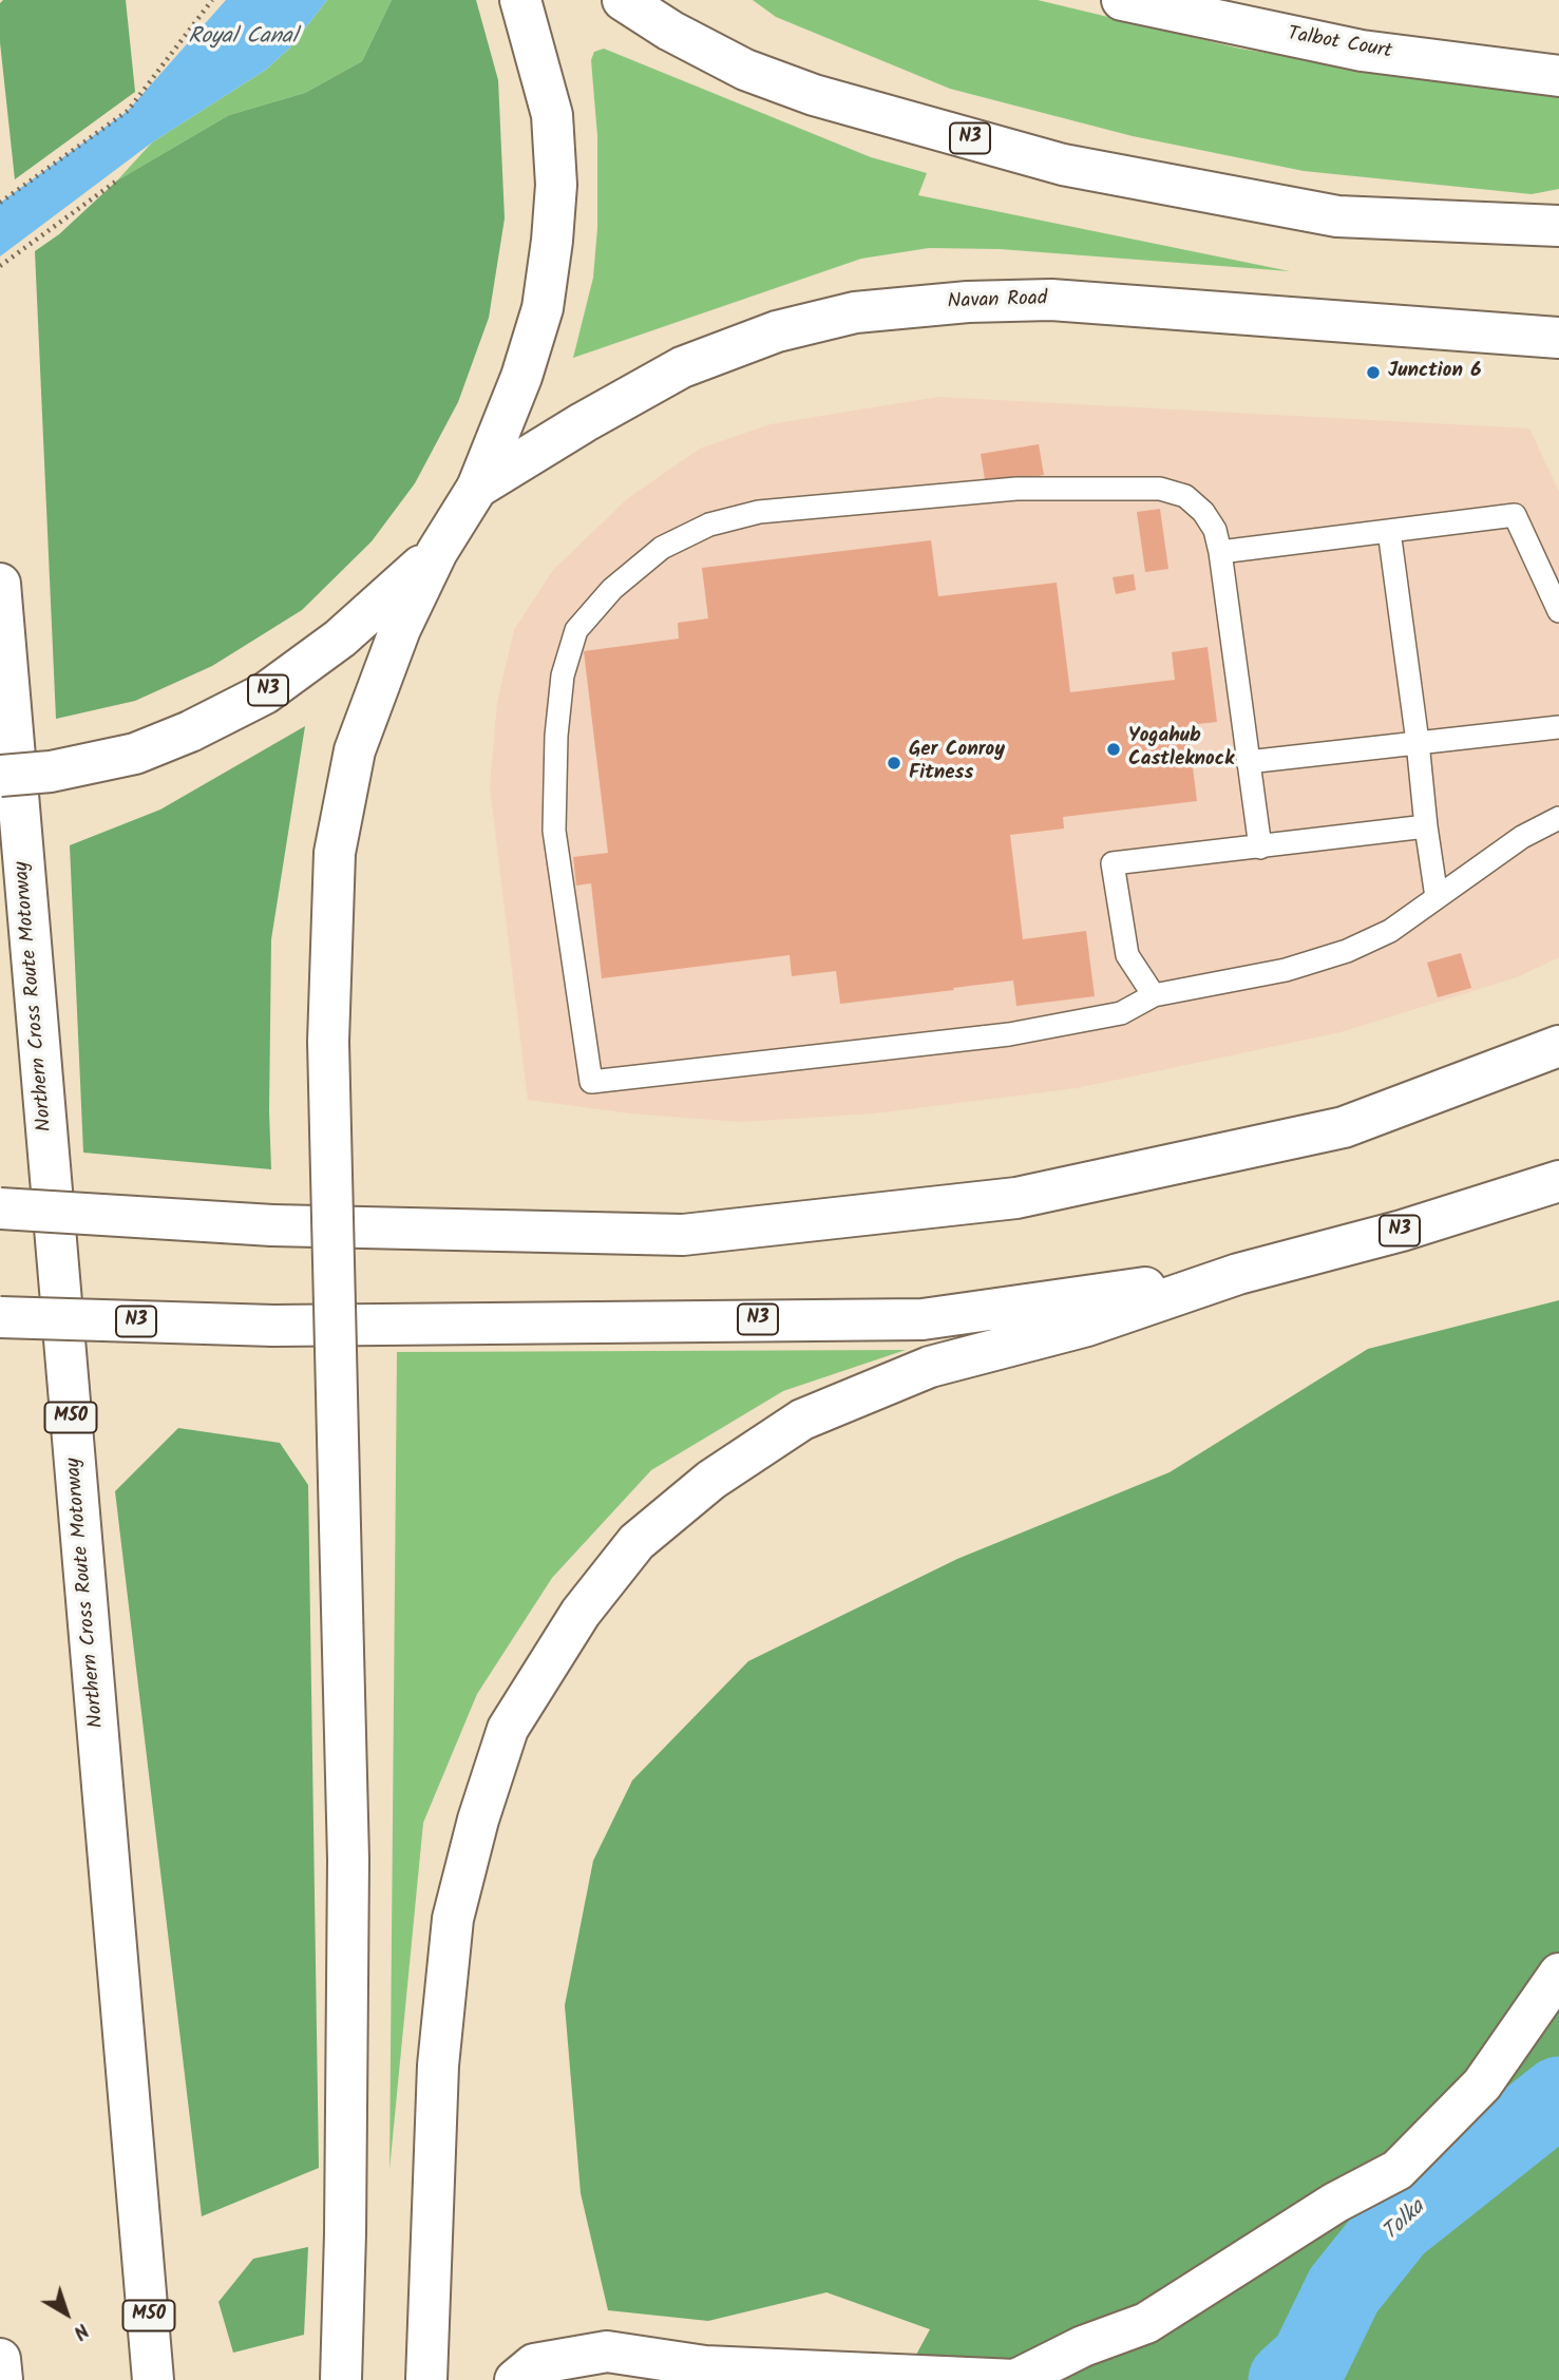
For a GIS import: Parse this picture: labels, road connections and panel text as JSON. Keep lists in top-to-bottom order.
{
  "streets": {
    "main road": [
      "Talbot Court",
      "N3",
      "Navan Road",
      "Northern Cross Route Motorway",
      "M50"
    ]
  },
  "crossings": [
    ["N3", "Navan Road"]
  ],
  "water": ["Royal Canal", "Tolka"],
  "places": ["Junction 6", "Yogahub Castleknock", "Ger Conroy Fitness"],
  "north": "bottom right"
}
